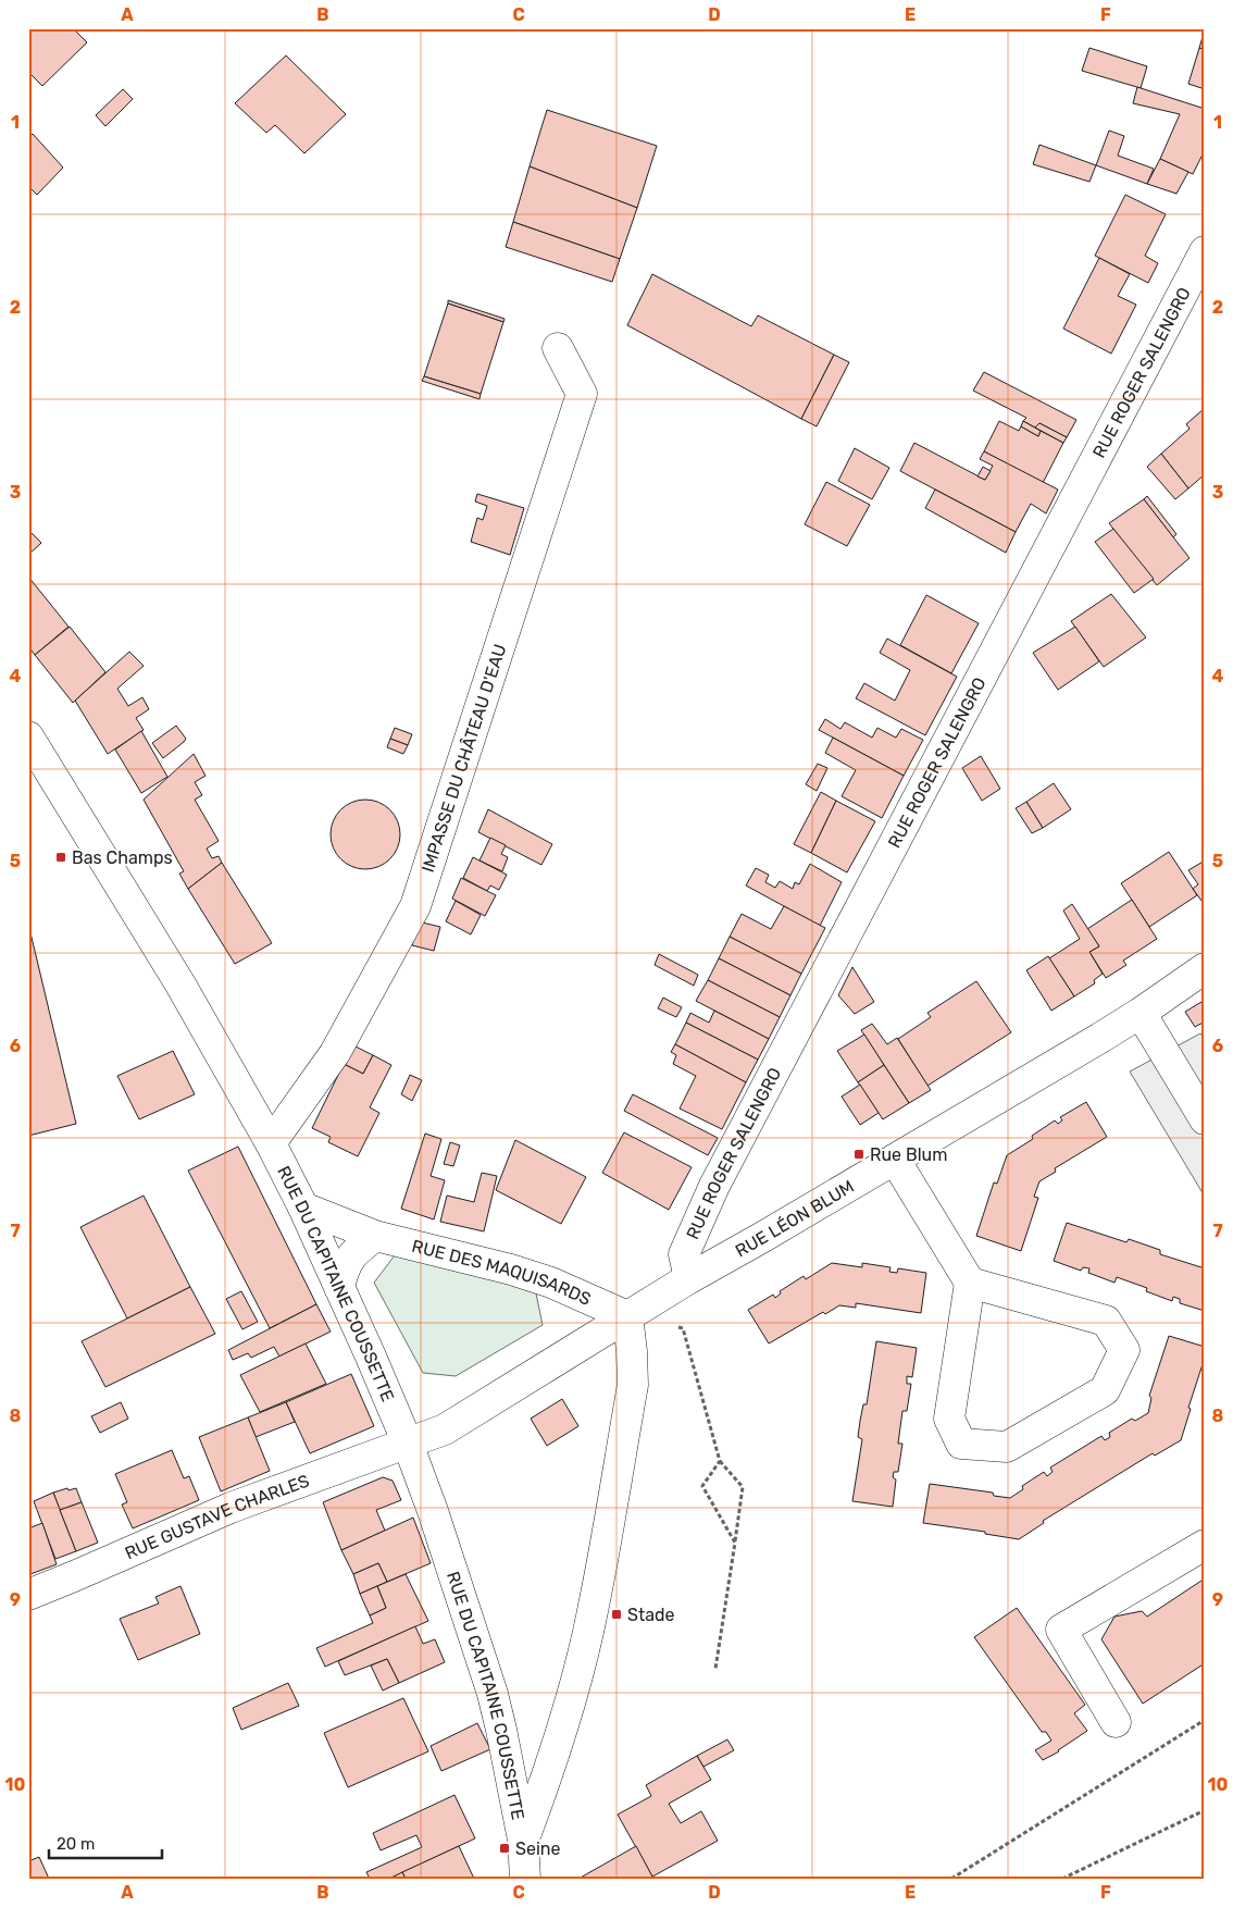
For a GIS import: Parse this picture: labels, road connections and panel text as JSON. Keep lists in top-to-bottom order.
{
  "streets": {
    "street": [
      "RUE ROGER SALENGRO",
      "IMPASSE DU CHÂTEAU D'EAU",
      "RUE LÉON BLUM",
      "RUE DES MAQUISARDS",
      "RUE DU CAPITAINE COUSSETTE",
      "RUE GUSTAVE CHARLES"
    ]
  },
  "crossings": [
    ["RUE ROGER SALENGRO", "RUE LÉON BLUM"],
    ["IMPASSE DU CHÂTEAU D'EAU", "RUE DU CAPITAINE COUSSETTE"],
    ["RUE LÉON BLUM", "RUE DES MAQUISARDS"],
    ["RUE LÉON BLUM", "RUE DU CAPITAINE COUSSETTE"],
    ["RUE LÉON BLUM", "RUE GUSTAVE CHARLES"],
    ["RUE DES MAQUISARDS", "RUE DU CAPITAINE COUSSETTE"],
    ["RUE DU CAPITAINE COUSSETTE", "RUE GUSTAVE CHARLES"]
  ],
  "places": {
    "transit": [
      "Bas Champs",
      "Rue Blum",
      "Stade",
      "Seine"
    ]
  },
  "scale_bar": "20 m",
  "grid": {
    "columns": [
      "A",
      "B",
      "C",
      "D",
      "E",
      "F"
    ],
    "rows": [
      "1",
      "2",
      "3",
      "4",
      "5",
      "6",
      "7",
      "8",
      "9",
      "10"
    ]
  }
}
